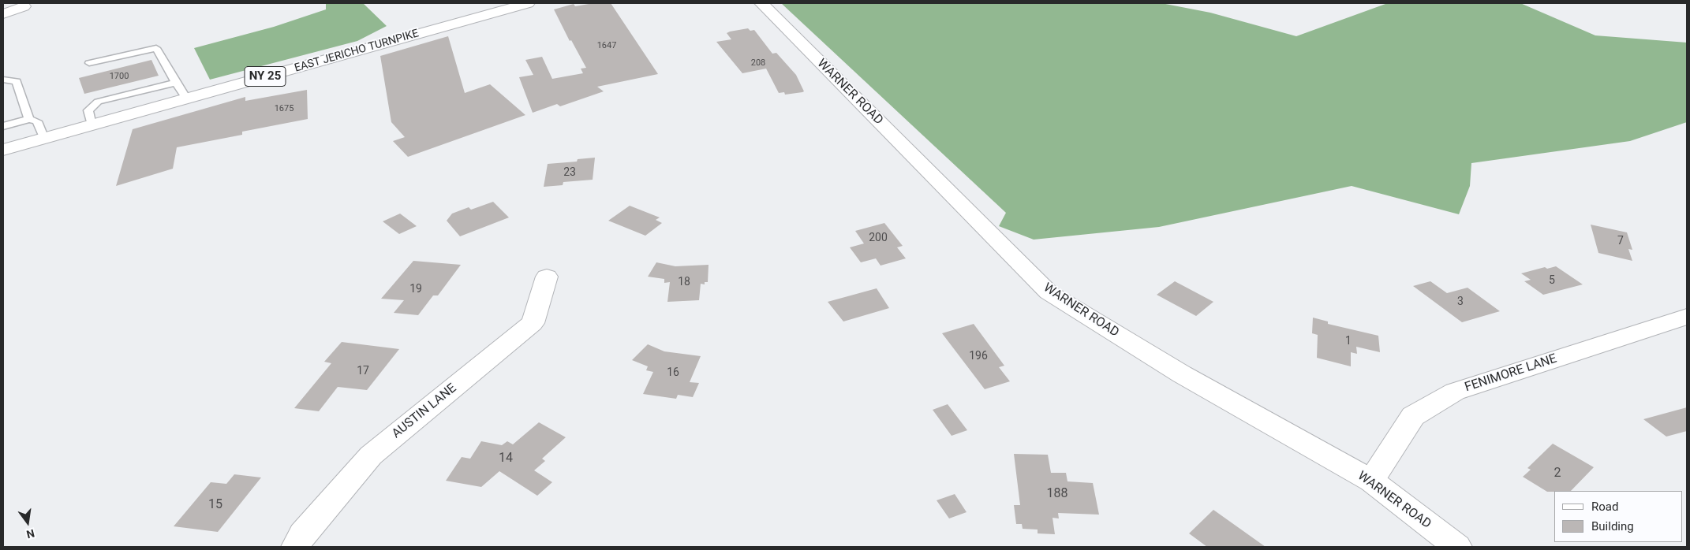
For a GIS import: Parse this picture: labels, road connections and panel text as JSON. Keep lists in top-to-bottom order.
{
  "streets": {
    "street": [
      "EAST JERICHO TURNPIKE",
      "NY 25",
      "WARNER ROAD",
      "FENIMORE LANE",
      "AUSTIN LANE"
    ]
  },
  "crossings": [
    ["WARNER ROAD", "FENIMORE LANE"]
  ],
  "house_numbers": [
    "1647",
    "208",
    "1700",
    "1675",
    "23",
    "200",
    "7",
    "5",
    "18",
    "19",
    "3",
    "1",
    "196",
    "17",
    "16",
    "14",
    "2",
    "188",
    "15"
  ],
  "legend": ["Road", "Building"],
  "north": "bottom"
}
